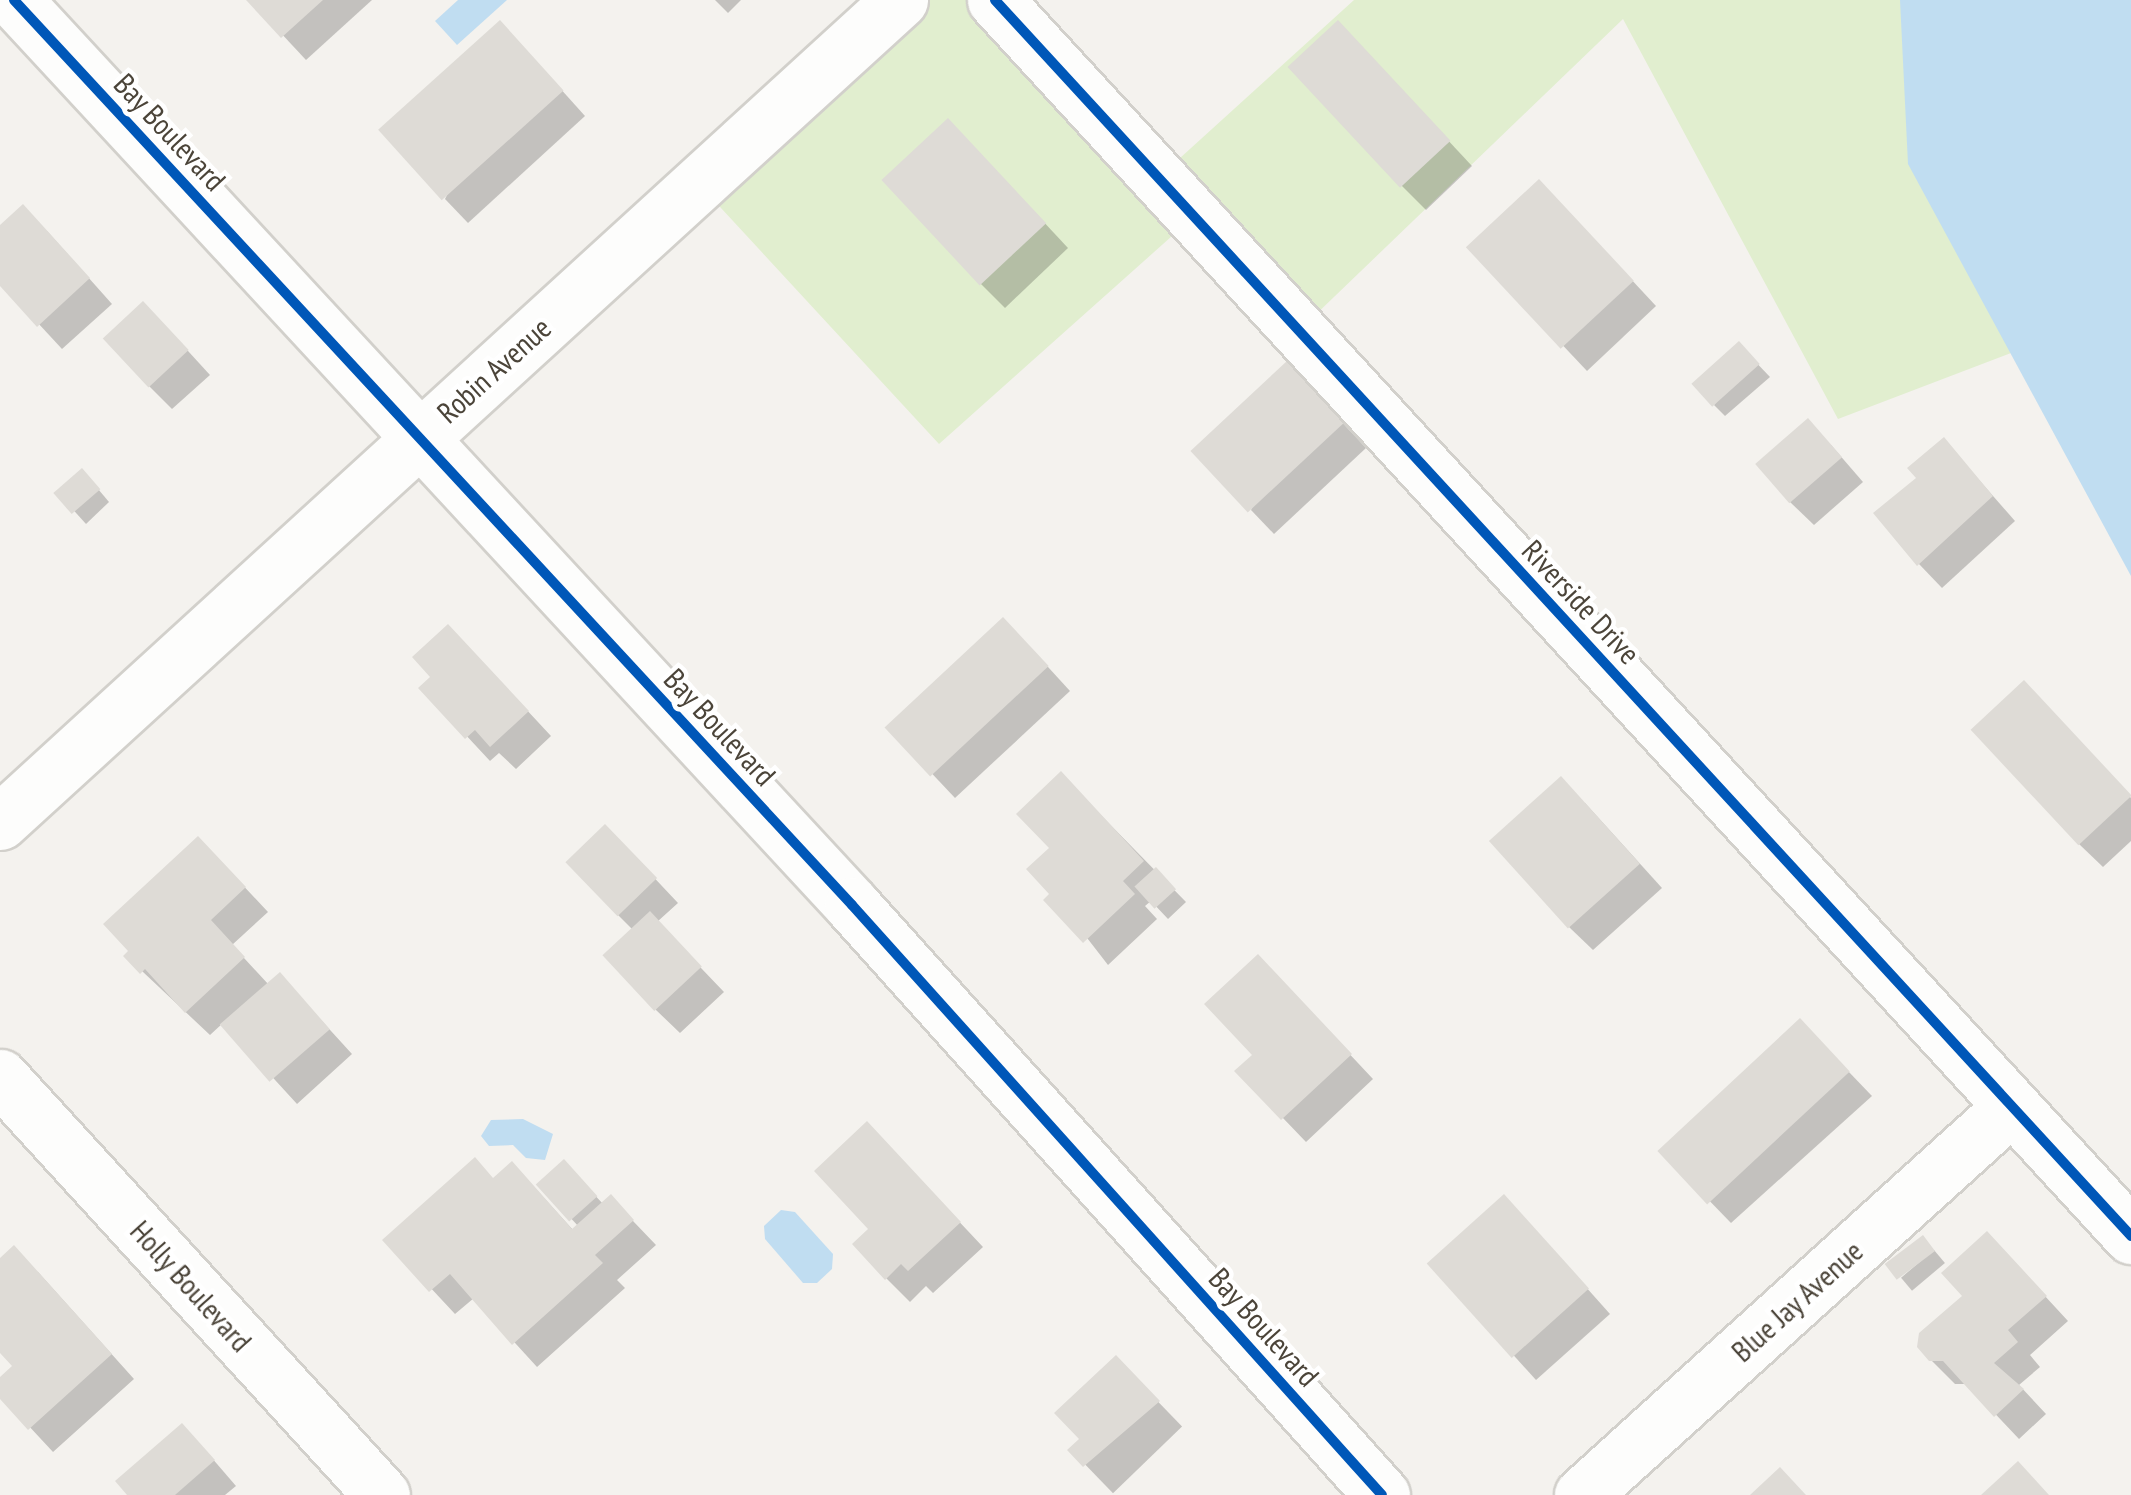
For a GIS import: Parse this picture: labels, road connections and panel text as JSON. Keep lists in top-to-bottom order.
{
  "streets": {
    "street": [
      "Bay Boulevard",
      "Robin Avenue",
      "Riverside Drive",
      "Holly Boulevard",
      "Blue Jay Avenue"
    ]
  },
  "crossings": [
    ["Bay Boulevard", "Robin Avenue"],
    ["Riverside Drive", "Blue Jay Avenue"]
  ]
}
